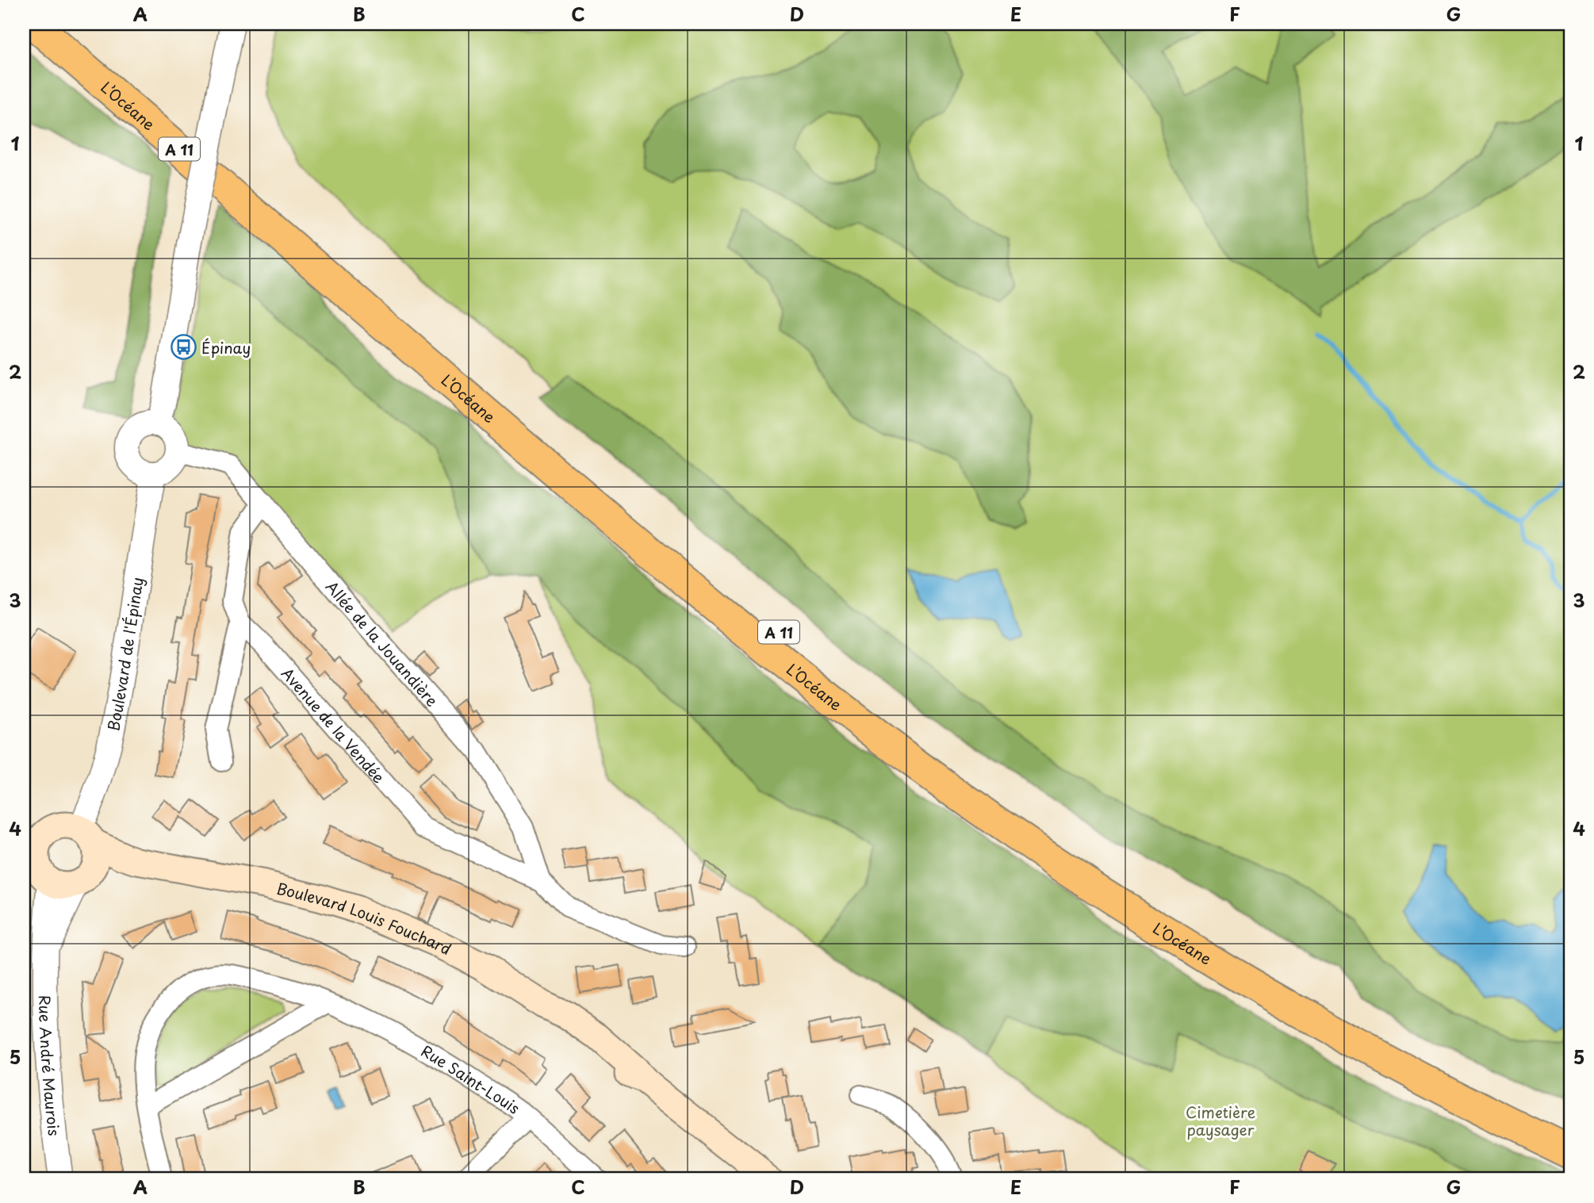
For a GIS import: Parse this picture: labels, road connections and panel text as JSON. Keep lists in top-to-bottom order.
{
  "streets": {
    "highway": ["L’Océane", "A 11"],
    "main road": ["Boulevard Louis Fouchard"],
    "street": [
      "Allée de la Jouandière",
      "Boulevard de l'Épinay",
      "Avenue de la Vendée",
      "Rue André Maurois",
      "Rue Saint-Louis"
    ]
  },
  "crossings": [
    ["Allée de la Jouandière", "Boulevard de l'Épinay"],
    ["Allée de la Jouandière", "Avenue de la Vendée"],
    ["Boulevard de l'Épinay", "Boulevard Louis Fouchard"],
    ["Boulevard de l'Épinay", "Rue André Maurois"],
    ["Boulevard Louis Fouchard", "Rue André Maurois"]
  ],
  "parks": ["Cimetière paysager"],
  "places": {
    "bus stop": ["Épinay"]
  },
  "grid": {
    "columns": [
      "A",
      "B",
      "C",
      "D",
      "E",
      "F",
      "G"
    ],
    "rows": [
      "1",
      "2",
      "3",
      "4",
      "5"
    ]
  }
}
